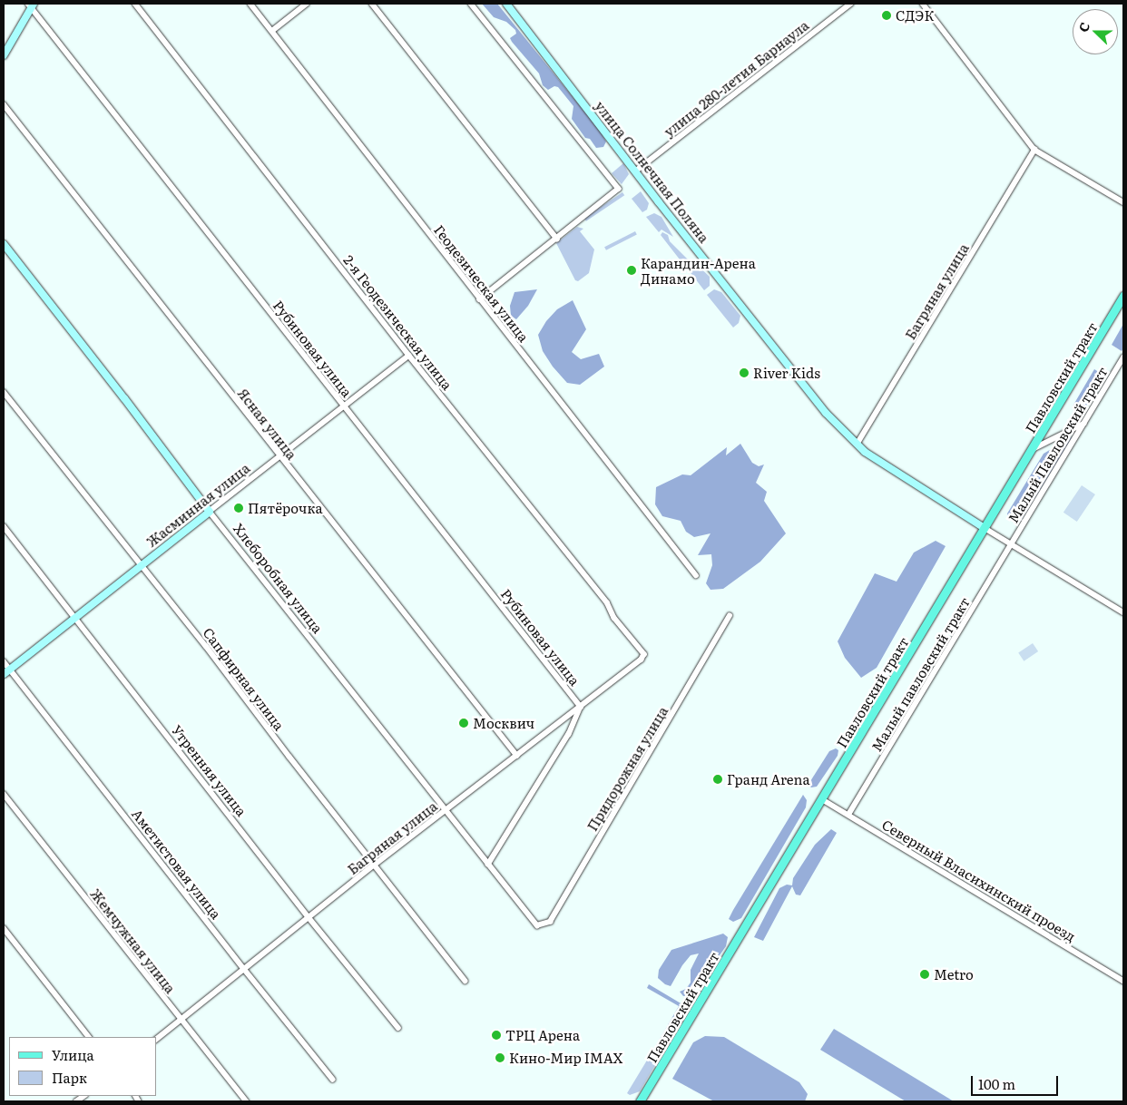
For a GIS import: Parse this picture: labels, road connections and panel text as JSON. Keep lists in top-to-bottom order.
{
  "streets": {
    "main road": ["Павловский тракт"],
    "street": [
      "улица 280-летия Барнаула",
      "улица Солнечная Поляна",
      "Геодезическая улица",
      "Багряная улица",
      "2-я Геодезическая улица",
      "Рубиновая улица",
      "Ясная улица",
      "Малый Павловский тракт",
      "Жасминная улица",
      "Хлеборобная улица",
      "Малый павловский тракт",
      "Сапфирная улица",
      "Придорожная улица",
      "Утренняя улица",
      "Аметистовая улица",
      "Северный Власихинский проезд",
      "Жемчужная улица"
    ]
  },
  "crossings": [
    ["улица 280-летия Барнаула", "улица Солнечная Поляна"],
    ["улица Солнечная Поляна", "Багряная улица"],
    ["улица Солнечная Поляна", "Павловский тракт"],
    ["Багряная улица", "2-я Геодезическая улица"],
    ["Багряная улица", "Рубиновая улица"],
    ["Багряная улица", "Ясная улица"],
    ["Багряная улица", "Хлеборобная улица"],
    ["Багряная улица", "Сапфирная улица"],
    ["Багряная улица", "Утренняя улица"],
    ["Багряная улица", "Аметистовая улица"],
    ["Багряная улица", "Жемчужная улица"],
    ["2-я Геодезическая улица", "Жасминная улица"],
    ["Рубиновая улица", "Жасминная улица"],
    ["Павловский тракт", "Северный Власихинский проезд"],
    ["Ясная улица", "Жасминная улица"],
    ["Малый Павловский тракт", "Малый павловский тракт"],
    ["Жасминная улица", "Хлеборобная улица"],
    ["Жасминная улица", "Сапфирная улица"],
    ["Жасминная улица", "Утренняя улица"],
    ["Жасминная улица", "Аметистовая улица"],
    ["Хлеборобная улица", "Придорожная улица"],
    ["Малый павловский тракт", "Северный Власихинский проезд"]
  ],
  "places": [
    "СДЭК",
    "Карандин-Арена Динамо",
    "River Kids",
    "Пятёрочка",
    "Москвич",
    "Гранд Arena",
    "Metro",
    "ТРЦ Арена",
    "Кино-Мир IMAX"
  ],
  "legend": ["Улица", "Парк"],
  "scale_bar": "100 m",
  "north": "left"
}
